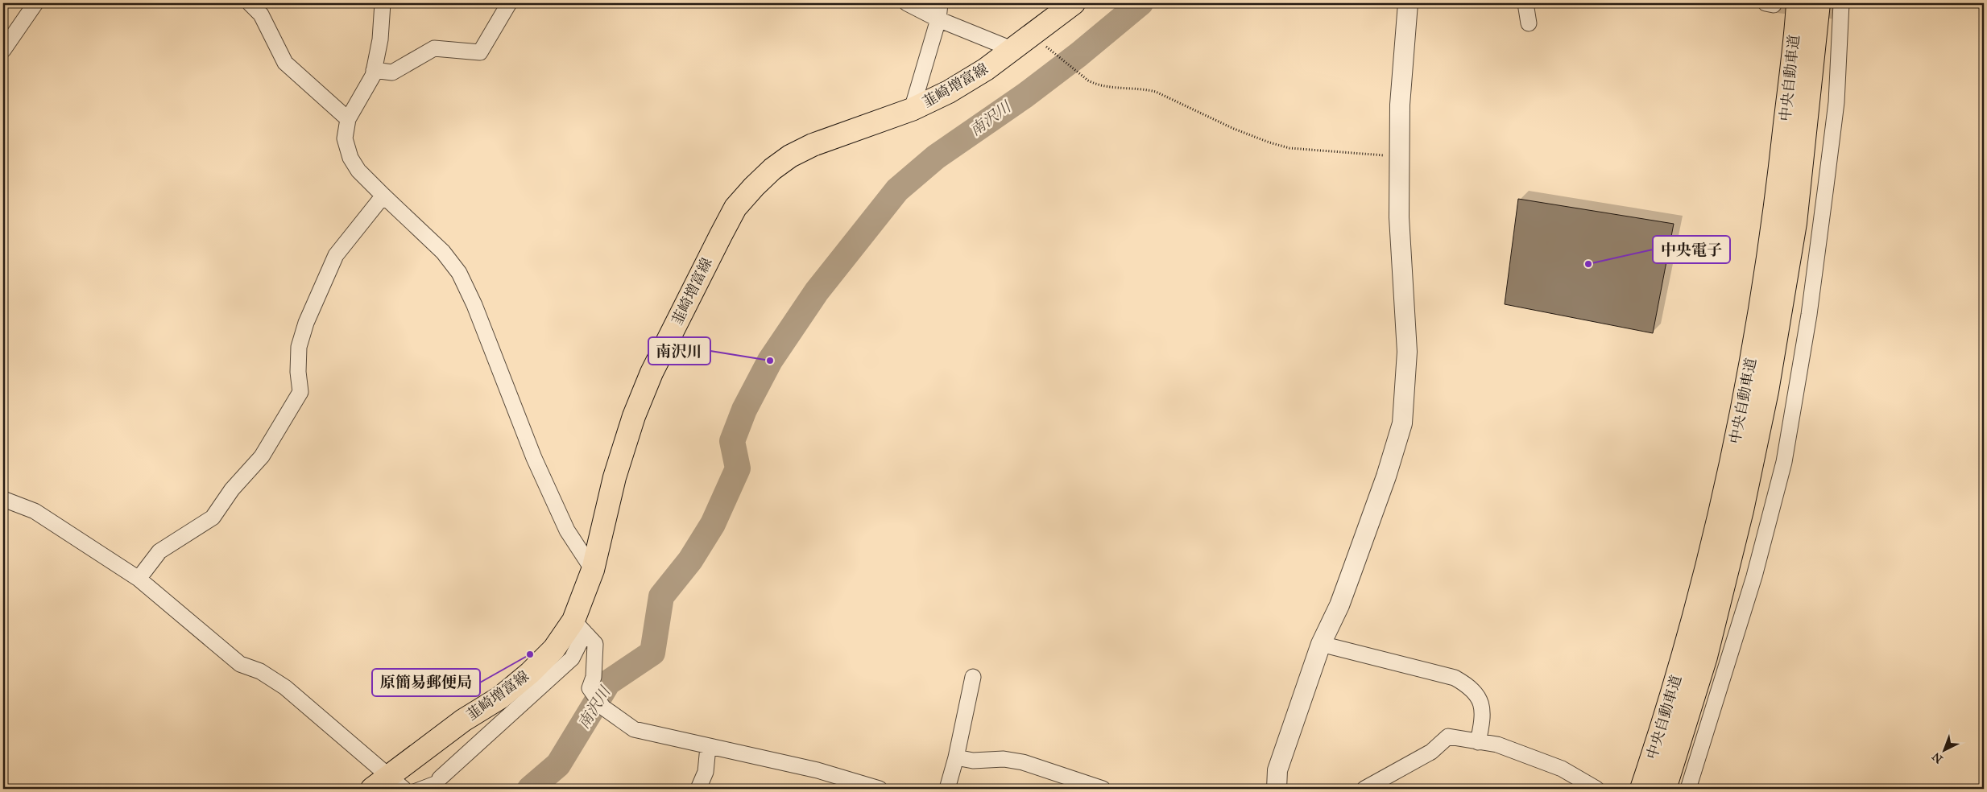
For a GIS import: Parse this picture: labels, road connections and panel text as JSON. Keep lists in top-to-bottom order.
{
  "streets": {
    "main road": ["中央自動車道", "韮崎増富線"]
  },
  "water": ["南沢川"],
  "places": ["中央電子", "南沢川", "原簡易郵便局"],
  "north": "bottom left"
}
